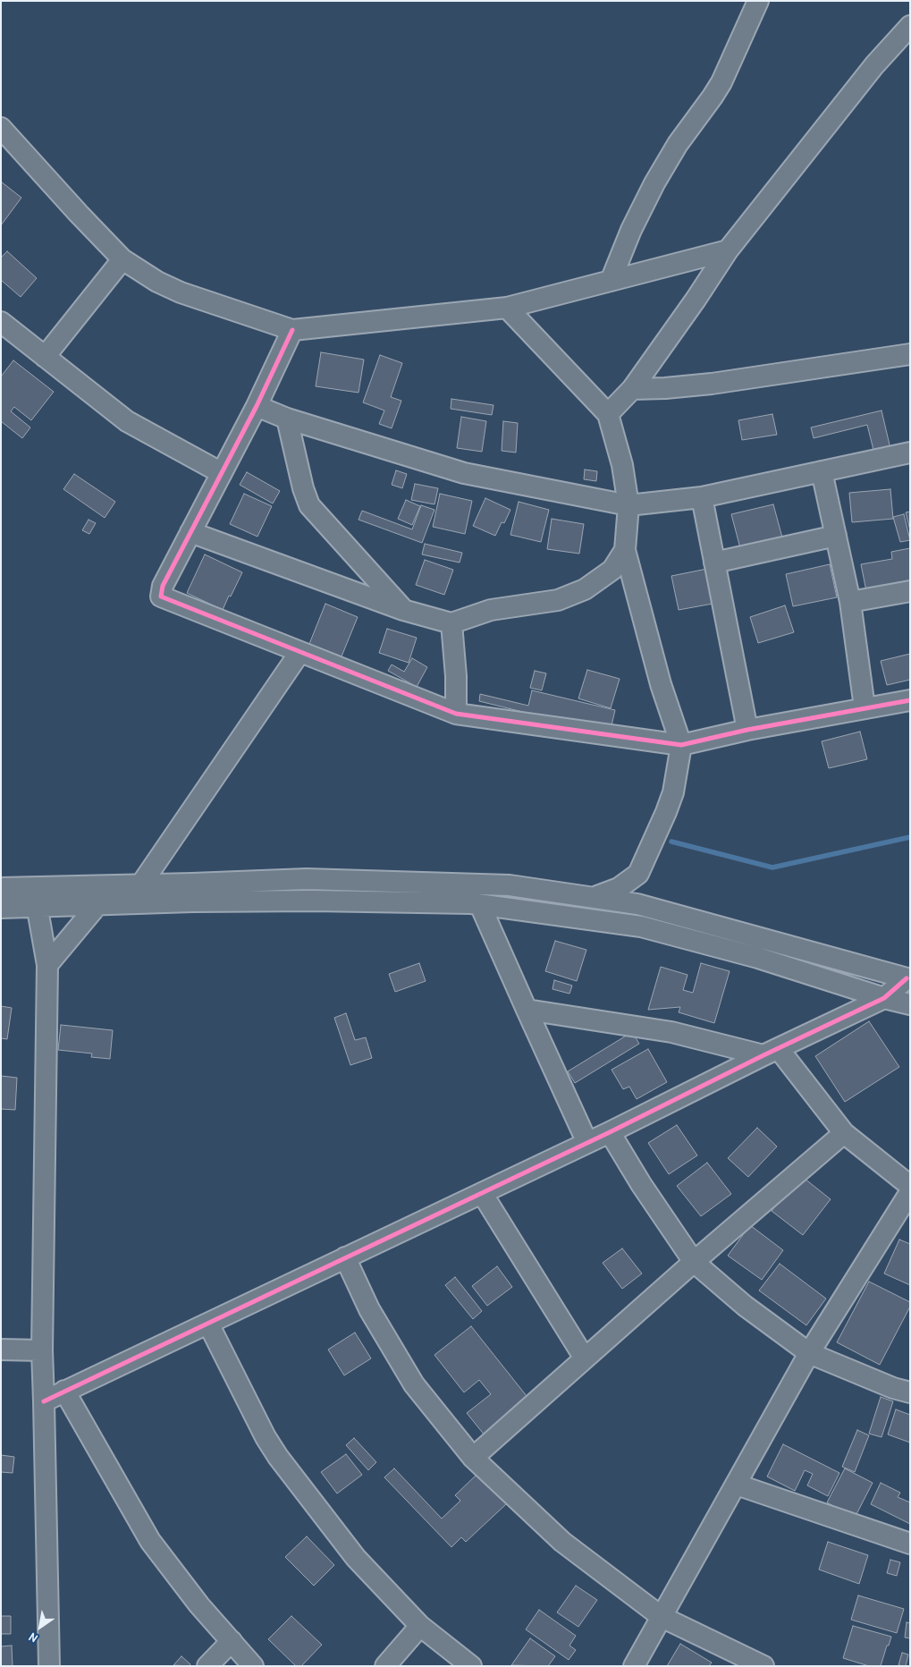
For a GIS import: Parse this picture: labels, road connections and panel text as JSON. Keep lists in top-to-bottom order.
{
  "north": "bottom left"
}
